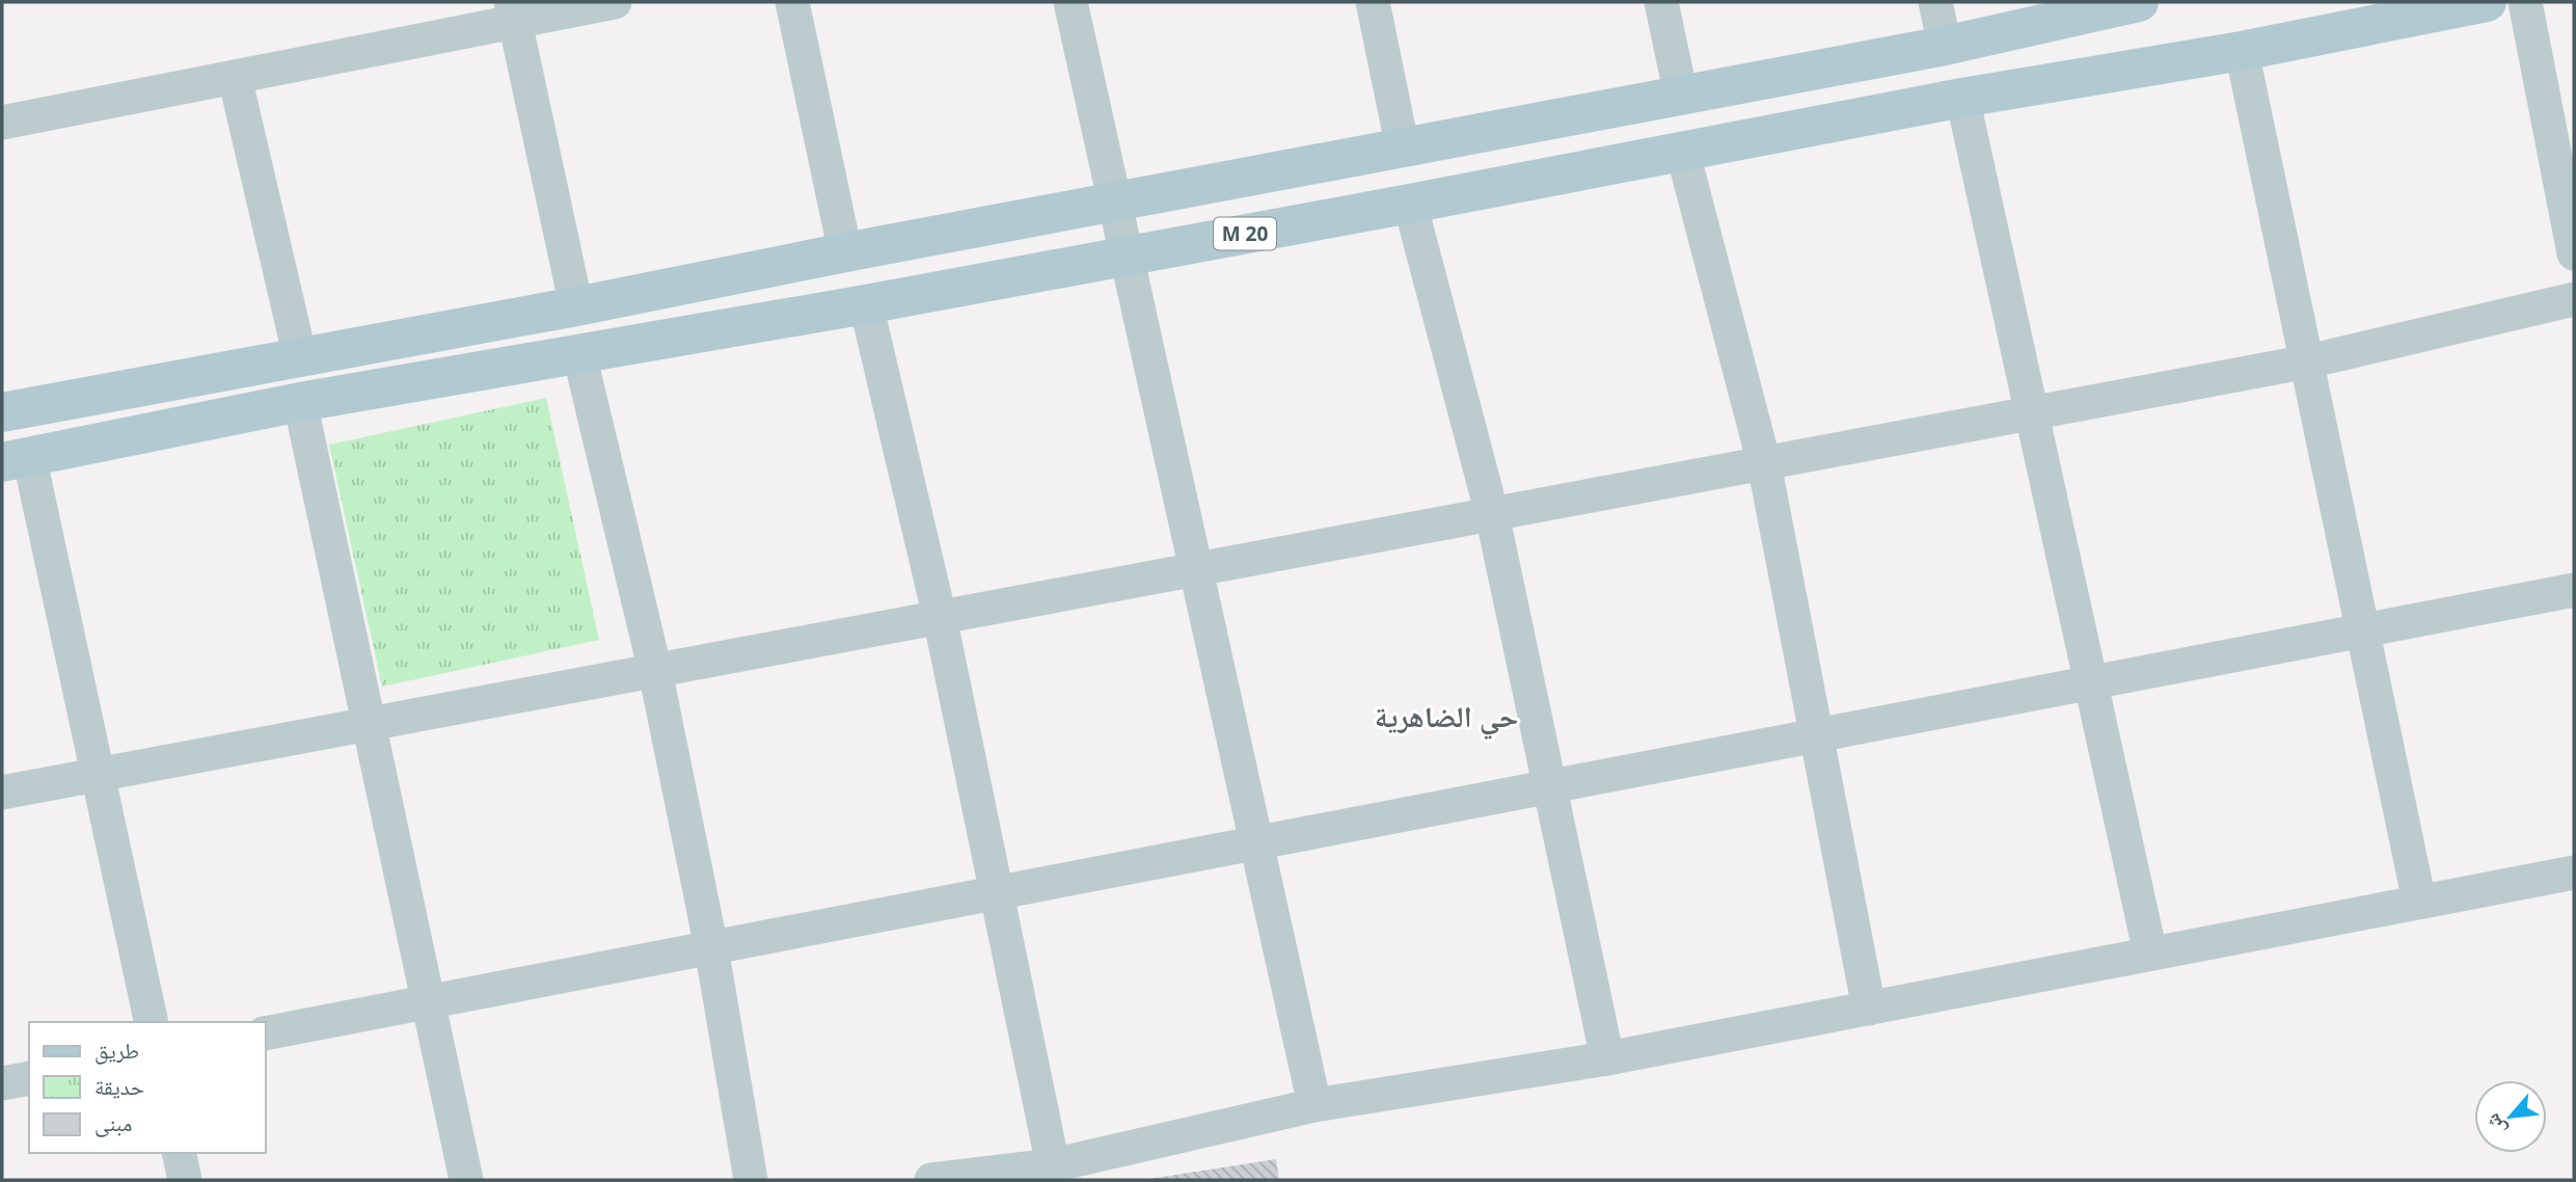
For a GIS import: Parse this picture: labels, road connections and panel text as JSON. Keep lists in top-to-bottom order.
{
  "streets": {
    "main road": ["M 20"]
  },
  "districts": ["حي الضاهرية"],
  "legend": ["طريق", "حديقة", "مبنى"],
  "north": "bottom left"
}
